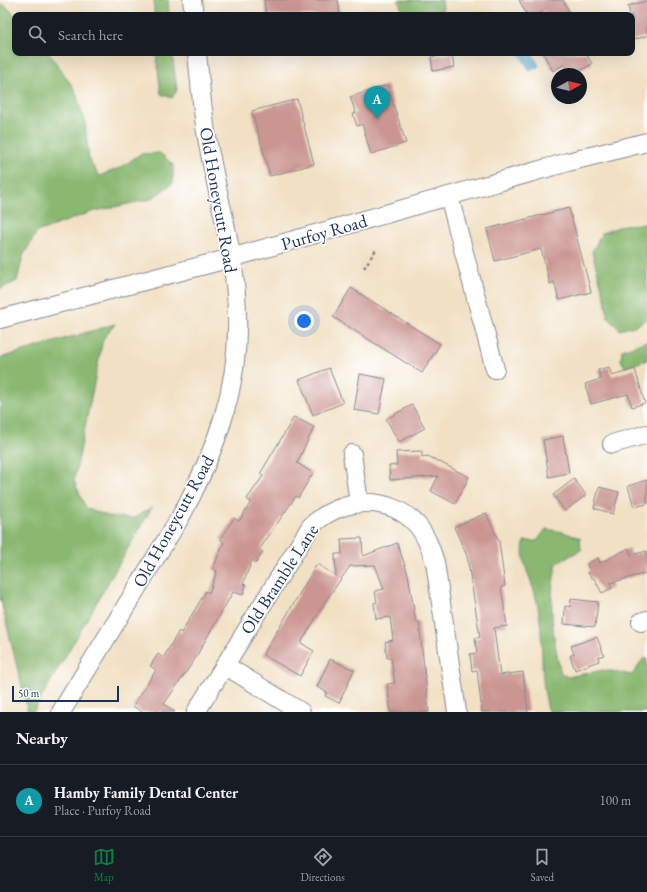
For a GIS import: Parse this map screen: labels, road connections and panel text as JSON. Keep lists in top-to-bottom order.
{
  "streets": {
    "street": ["Old Honeycutt Road", "Purfoy Road", "Old Bramble Lane"]
  },
  "crossings": [
    ["Old Honeycutt Road", "Purfoy Road"]
  ],
  "scale_bar": "50 m",
  "north": "right",
  "page": {
    "search": "Search here",
    "pins": "A",
    "scale": "50 m",
    "heading": "Nearby",
    "list": [
      {
        "mark": "A",
        "name": "Hamby Family Dental Center",
        "note": "Place · Purfoy Road",
        "value": "100 m"
      }
    ],
    "nav": ["Map", "Directions", "Saved"]
  }
}
